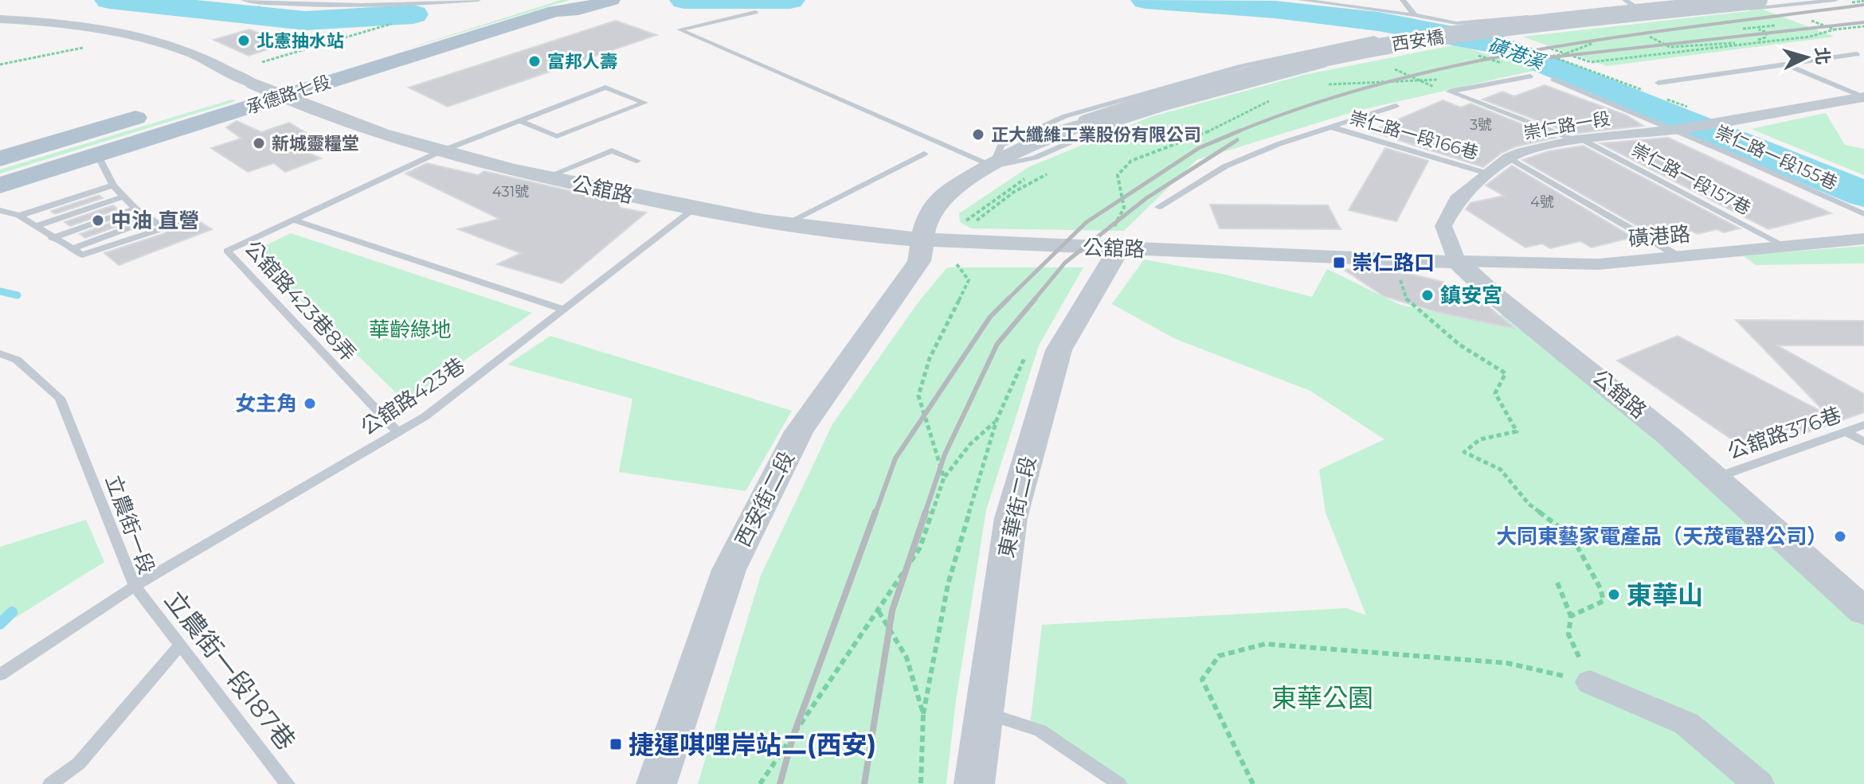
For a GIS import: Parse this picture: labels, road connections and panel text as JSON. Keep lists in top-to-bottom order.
{
  "streets": {
    "main road": ["承德路七段"],
    "street": [
      "西安橋",
      "崇仁路一段",
      "公舘路",
      "磺港路",
      "西安街二段",
      "東華街二段"
    ],
    "lane": [
      "崇仁路一段166巷",
      "崇仁路一段155巷",
      "崇仁路一段157巷",
      "公舘路423巷8弄",
      "公舘路423巷",
      "公舘路376巷",
      "立農街一段",
      "立農街一段187巷"
    ]
  },
  "crossings": [
    ["西安橋", "西安街二段"],
    ["承德路七段", "公舘路"],
    ["崇仁路一段", "崇仁路一段166巷"],
    ["崇仁路一段", "崇仁路一段155巷"],
    ["崇仁路一段", "崇仁路一段157巷"],
    ["崇仁路一段", "公舘路"],
    ["崇仁路一段", "磺港路"],
    ["崇仁路一段157巷", "磺港路"],
    ["公舘路", "磺港路"],
    ["公舘路", "公舘路423巷8弄"],
    ["公舘路", "公舘路423巷"],
    ["公舘路", "公舘路376巷"],
    ["公舘路", "西安街二段"],
    ["公舘路", "東華街二段"],
    ["公舘路423巷8弄", "公舘路423巷"],
    ["公舘路423巷", "立農街一段"],
    ["公舘路423巷", "立農街一段187巷"],
    ["立農街一段", "立農街一段187巷"]
  ],
  "water": ["磺港溪"],
  "parks": ["華齡綠地", "東華公園"],
  "places": {
    "other": [
      "北憲抽水站",
      "富邦人壽",
      "正大纖維工業股份有限公司",
      "新城靈糧堂",
      "中油 直營",
      "鎮安宮",
      "女主角",
      "大同東藝家電產品（天茂電器公司）",
      "東華山"
    ],
    "transit": ["崇仁路口", "捷運唭哩岸站二(西安)"]
  },
  "house_numbers": ["3號", "431號", "4號"],
  "north": "right"
}
